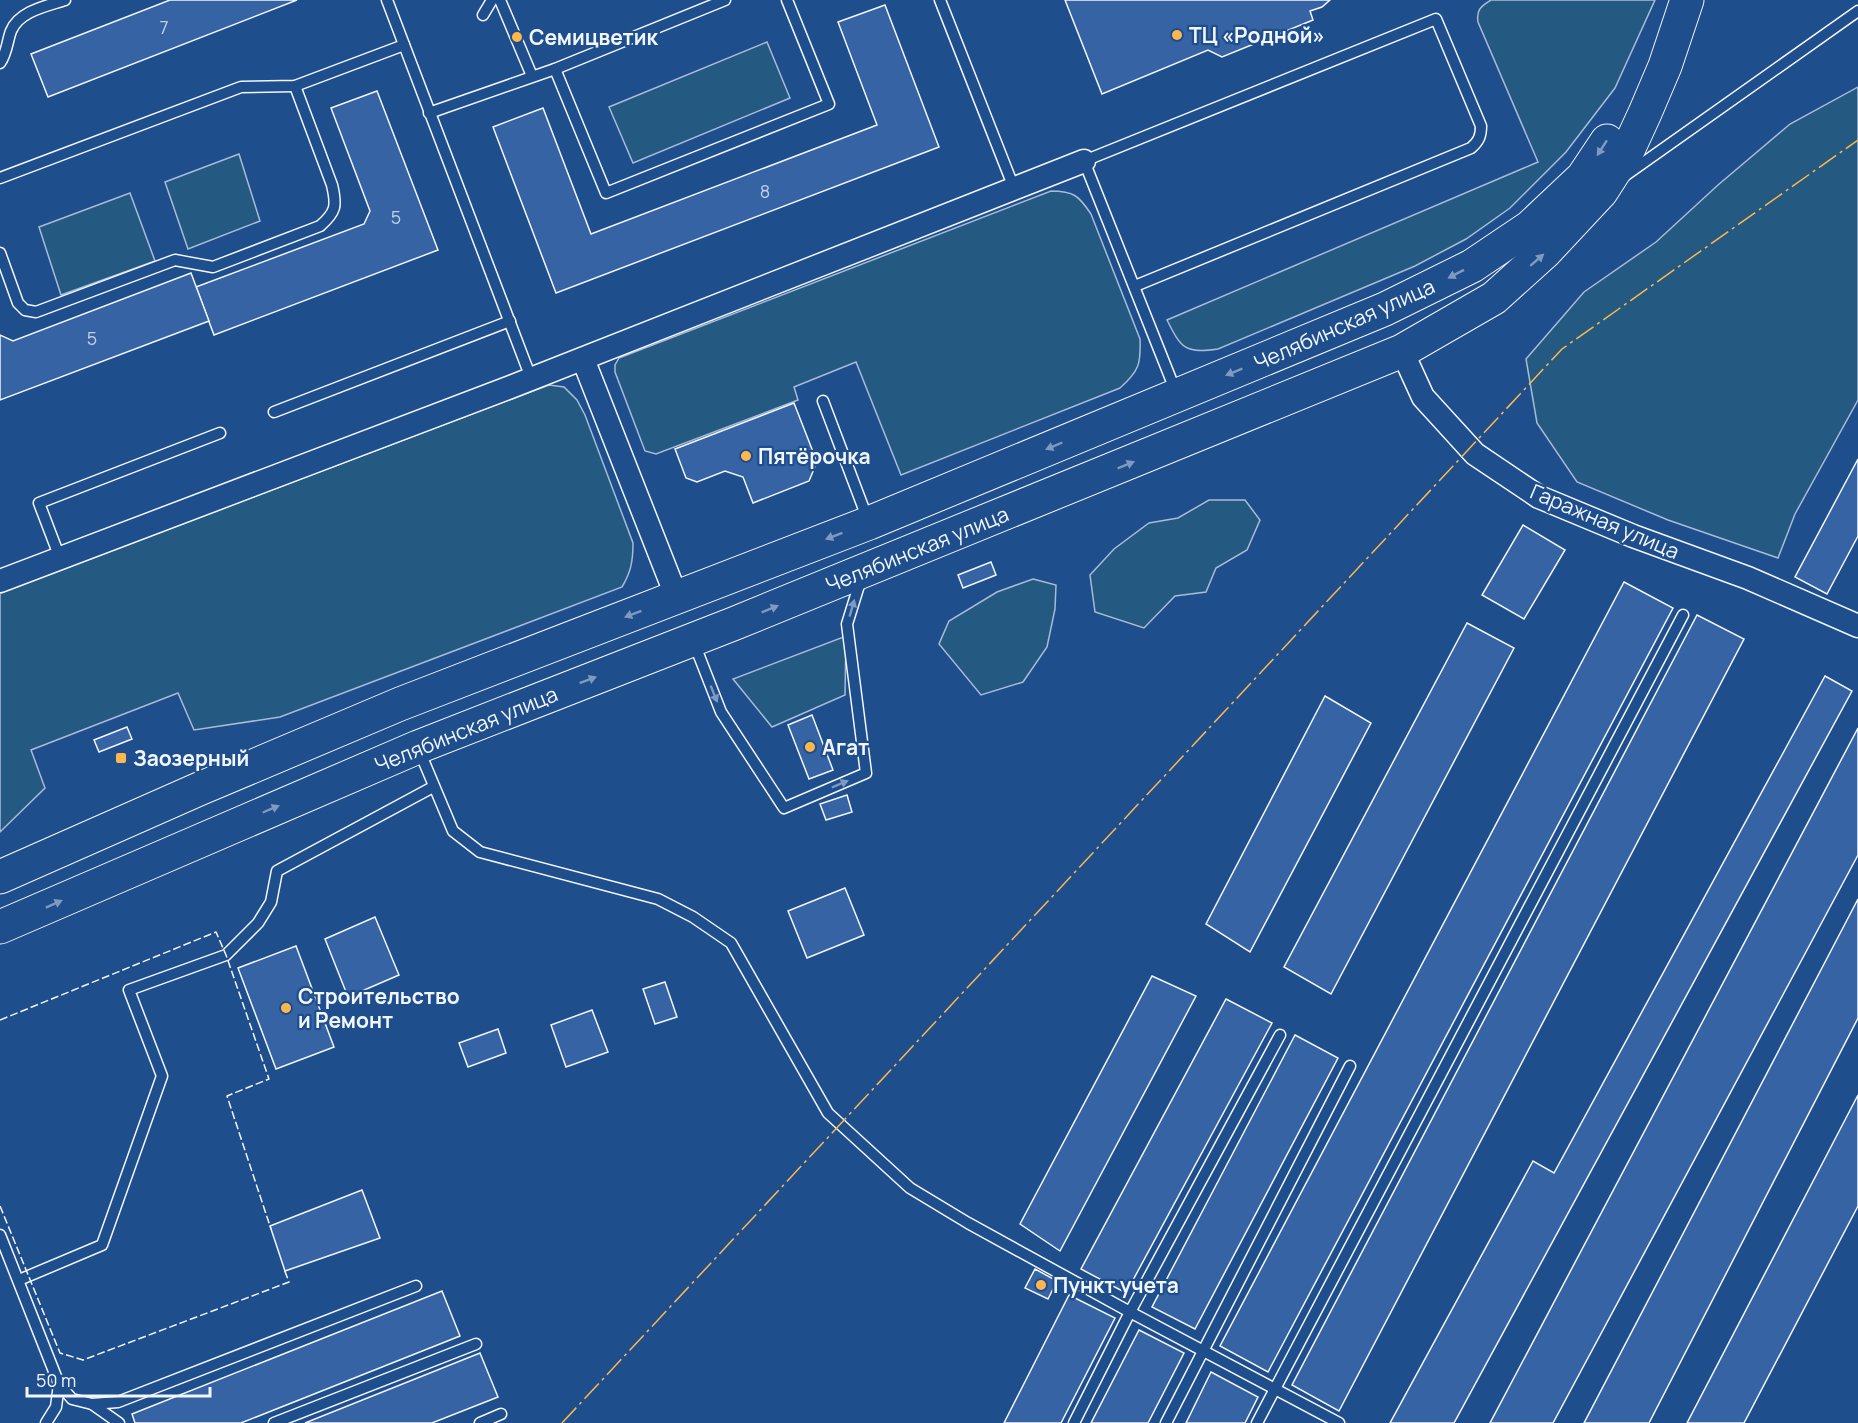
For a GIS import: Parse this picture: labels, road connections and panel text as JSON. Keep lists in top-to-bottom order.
{
  "streets": {
    "main road": ["Челябинская улица"],
    "street": ["Гаражная улица"]
  },
  "crossings": [
    ["Челябинская улица", "Гаражная улица"]
  ],
  "places": {
    "other": [
      "ТЦ «Родной»",
      "Семицветик",
      "Пятёрочка",
      "Агат",
      "Строительство и Ремонт",
      "Пункт учета"
    ],
    "transit": ["Заозерный"]
  },
  "house_numbers": [
    "7",
    "8",
    "5",
    "5"
  ],
  "scale_bar": "50 m"
}
